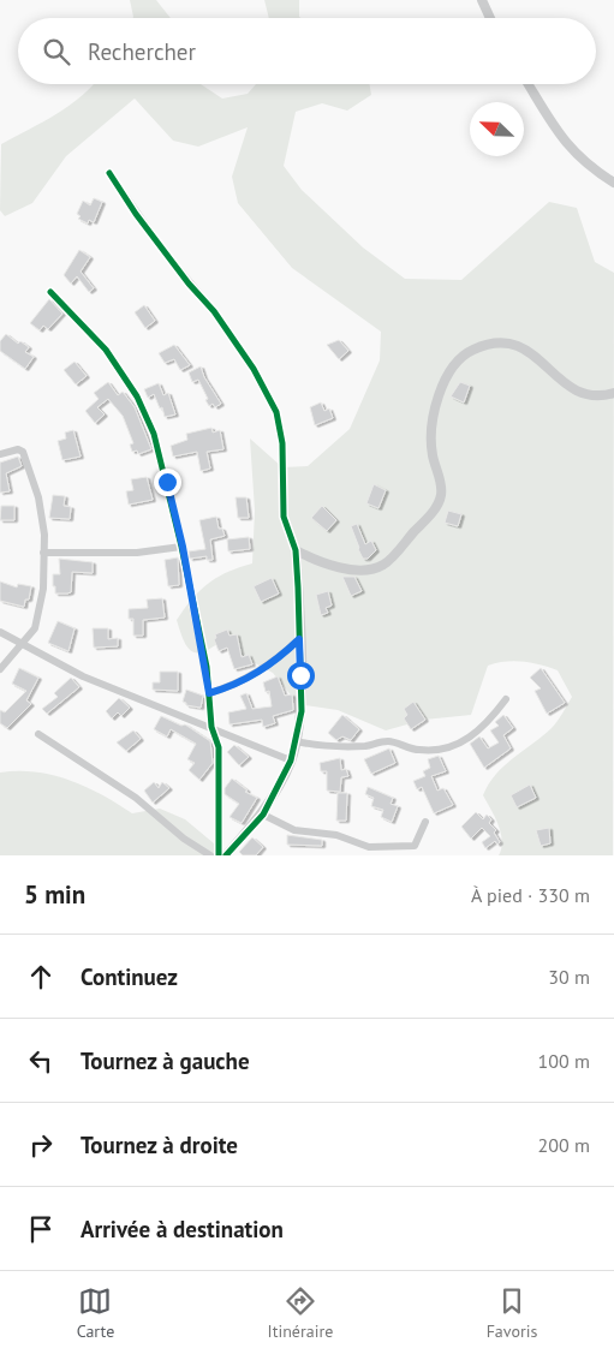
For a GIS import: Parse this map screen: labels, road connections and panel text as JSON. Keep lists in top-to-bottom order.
{
  "north": "top left",
  "page": {
    "search": "Rechercher",
    "heading": ["5 min", "À pied · 330 m"],
    "list": [
      ["Continuez", "30 m"],
      ["Tournez à gauche", "100 m"],
      ["Tournez à droite", "200 m"],
      "Arrivée à destination"
    ],
    "nav": ["Carte", "Itinéraire", "Favoris"]
  }
}
